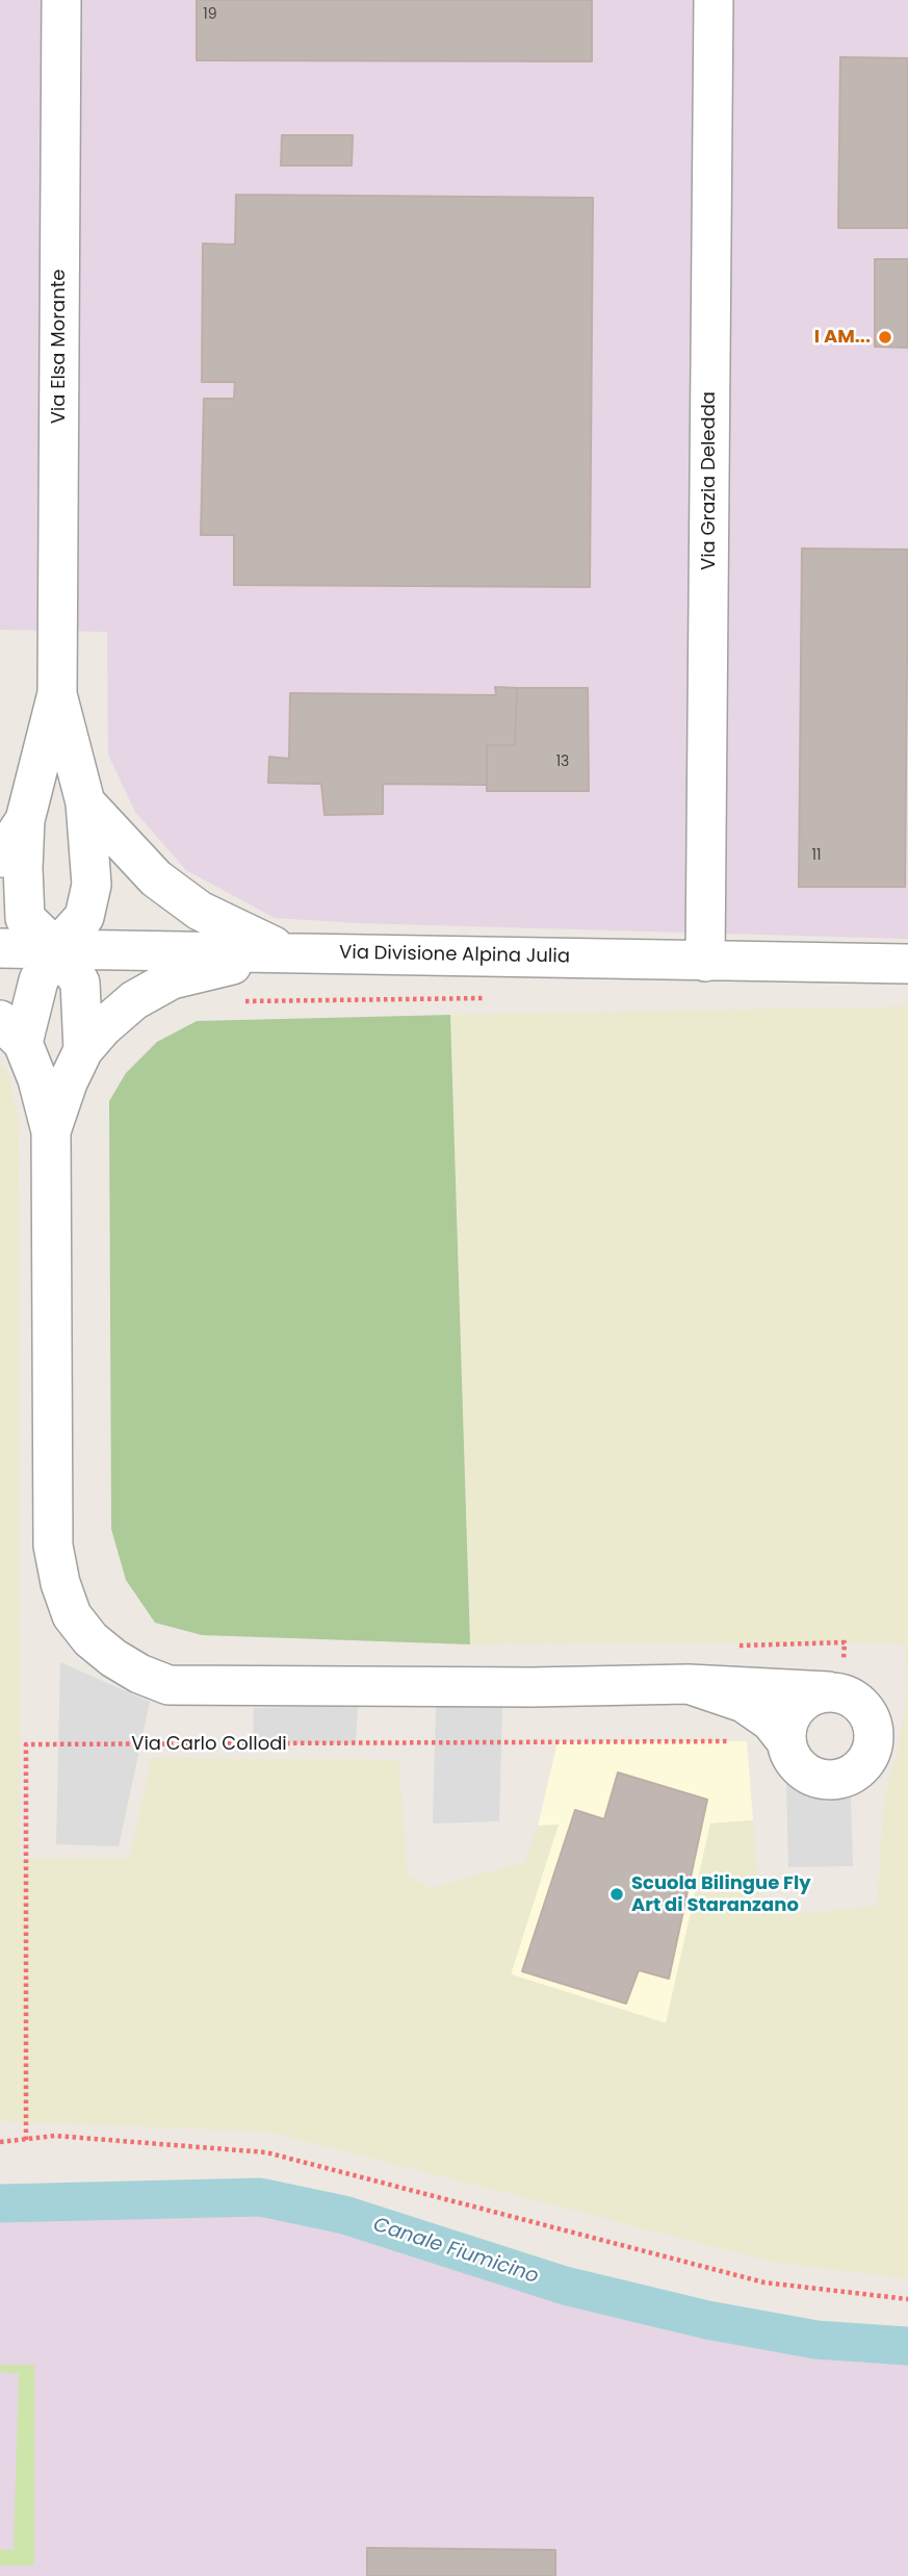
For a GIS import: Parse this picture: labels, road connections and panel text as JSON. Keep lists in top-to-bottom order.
{
  "streets": {
    "street": ["Via Elsa Morante", "Via Grazia Deledda", "Via Divisione Alpina Julia"],
    "path": ["Via Carlo Collodi"]
  },
  "crossings": [
    ["Via Elsa Morante", "Via Divisione Alpina Julia"],
    ["Via Grazia Deledda", "Via Divisione Alpina Julia"]
  ],
  "water": ["Canale Fiumicino"],
  "places": ["I AM...", "Scuola Bilingue Fly Art di Staranzano"],
  "house_numbers": ["19", "13", "11"]
}
